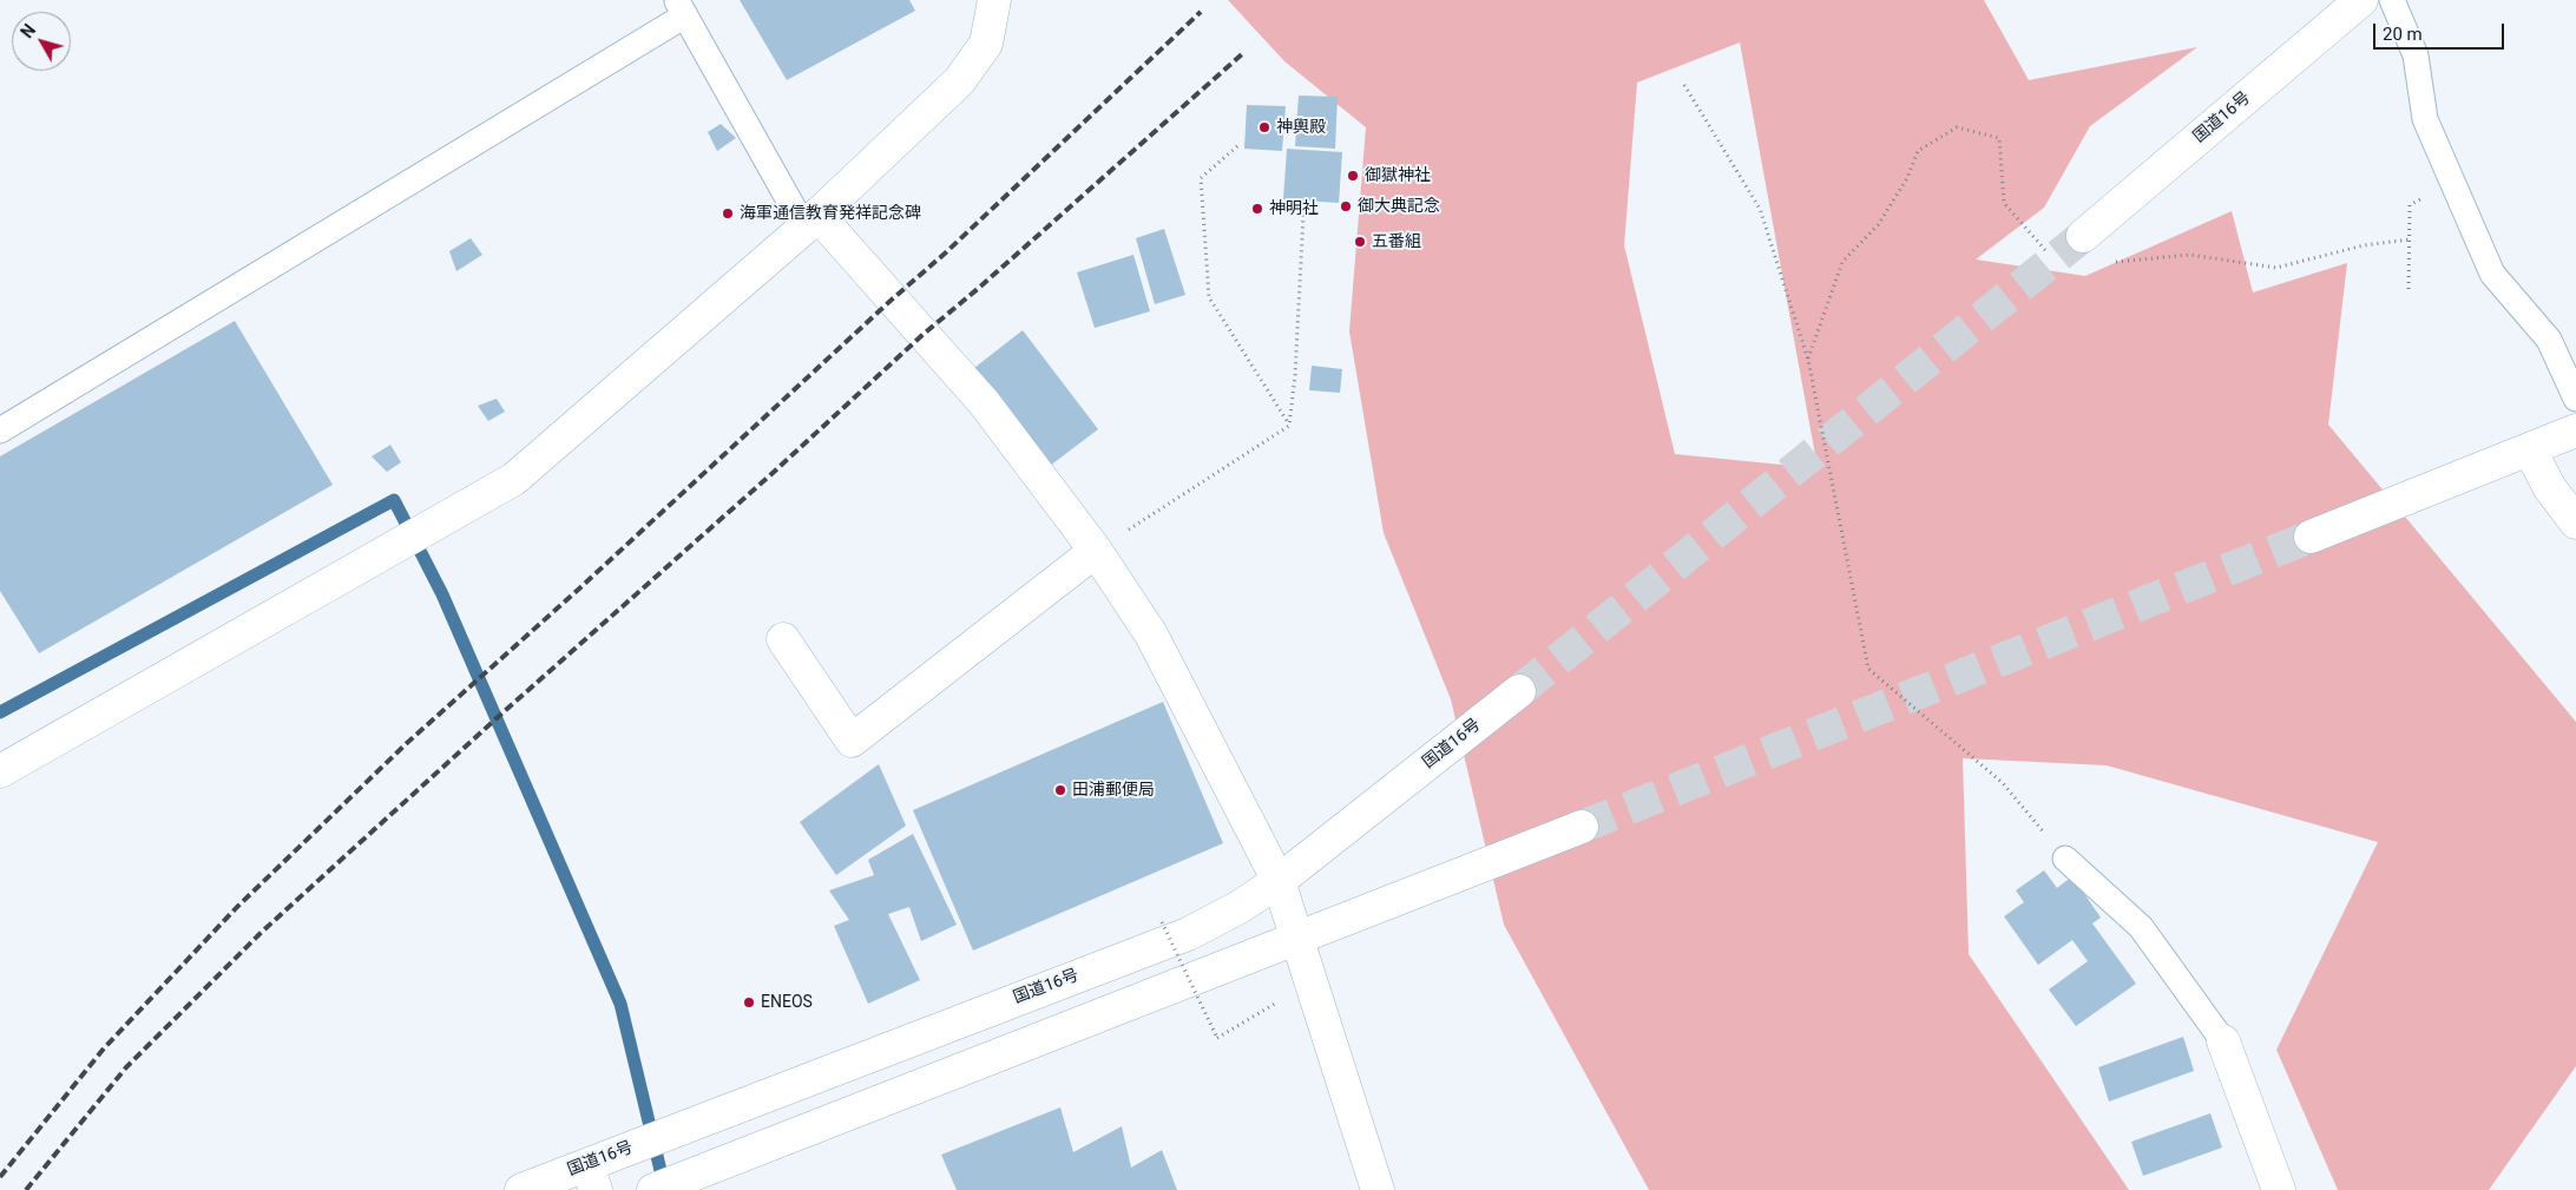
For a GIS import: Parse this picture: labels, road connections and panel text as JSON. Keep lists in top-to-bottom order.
{
  "streets": {
    "main road": ["国道16号"]
  },
  "places": [
    "神輿殿",
    "御獄神社",
    "御大典記念",
    "神明社",
    "海軍通信教育発祥記念碑",
    "五番組",
    "田浦郵便局",
    "ENEOS"
  ],
  "scale_bar": "20 m",
  "north": "top left"
}
